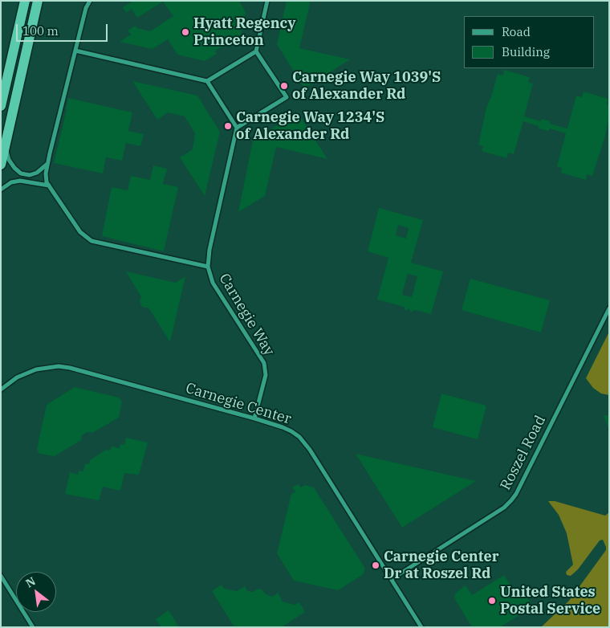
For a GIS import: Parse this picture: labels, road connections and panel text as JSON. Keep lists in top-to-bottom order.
{
  "streets": {
    "street": ["Carnegie Way", "Carnegie Center", "Roszel Road"]
  },
  "crossings": [
    ["Carnegie Way", "Carnegie Center"],
    ["Carnegie Center", "Roszel Road"]
  ],
  "places": [
    "Hyatt Regency Princeton",
    "Carnegie Way 1039'S of Alexander Rd",
    "Carnegie Way 1234'S of Alexander Rd",
    "Carnegie Center Dr at Roszel Rd",
    "United States Postal Service"
  ],
  "legend": ["Road", "Building"],
  "scale_bar": "100 m",
  "north": "top left"
}
